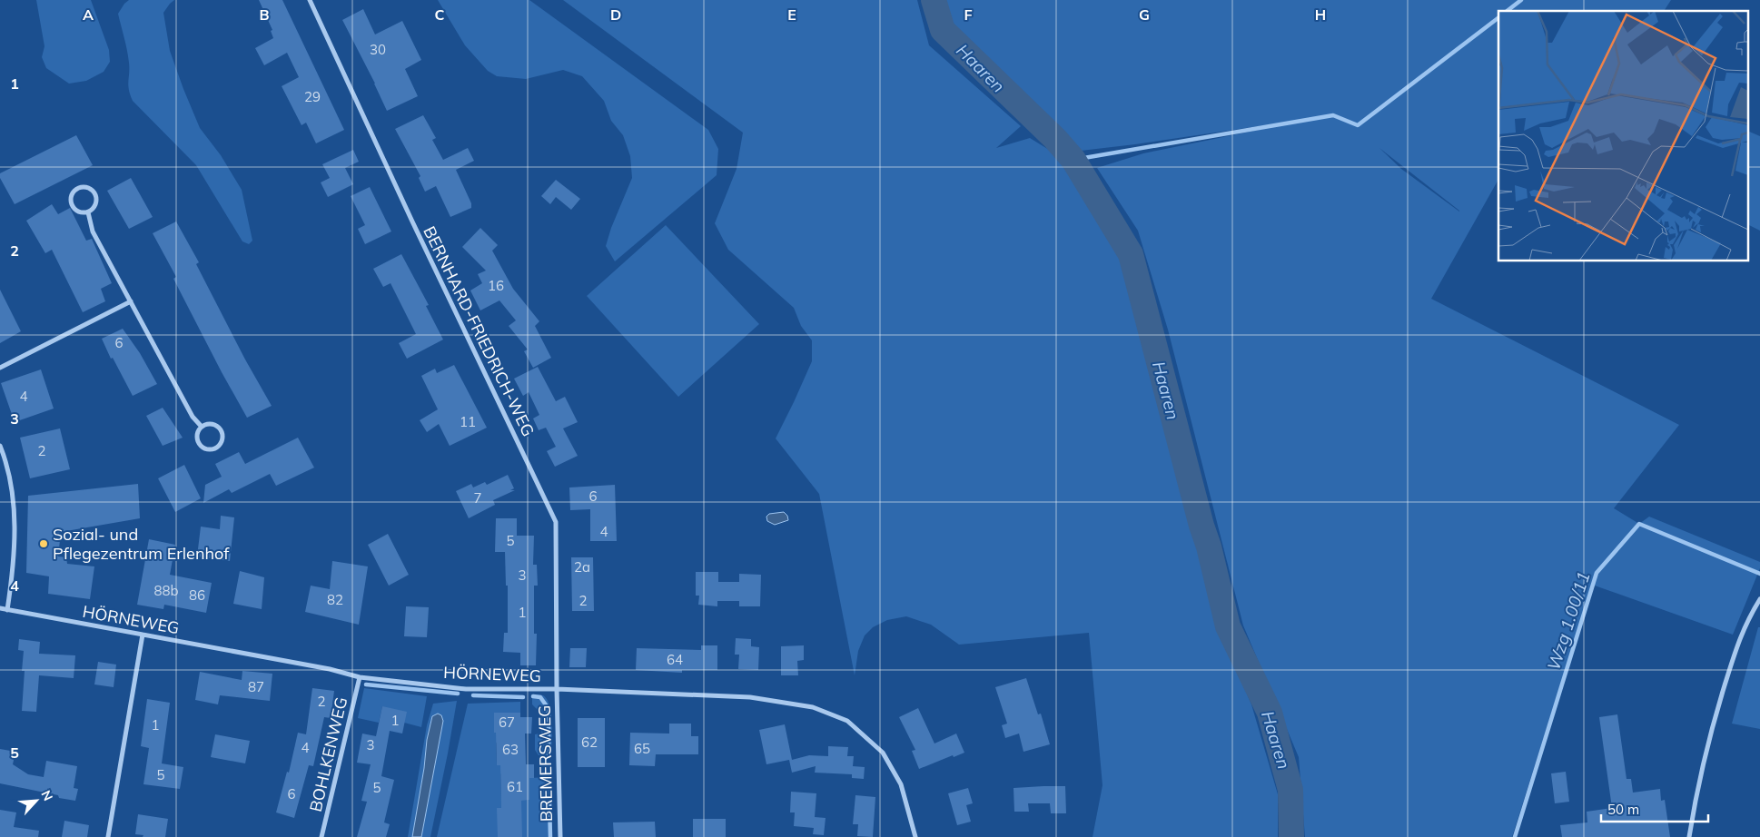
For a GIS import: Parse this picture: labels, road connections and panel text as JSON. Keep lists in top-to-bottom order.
{
  "streets": {
    "street": [
      "BERNHARD-FRIEDRICH-WEG",
      "HÖRNEWEG",
      "BOHLKENWEG",
      "BREMERSWEG"
    ]
  },
  "crossings": [
    ["BERNHARD-FRIEDRICH-WEG", "HÖRNEWEG"],
    ["BERNHARD-FRIEDRICH-WEG", "BREMERSWEG"],
    ["HÖRNEWEG", "BOHLKENWEG"],
    ["HÖRNEWEG", "BREMERSWEG"]
  ],
  "water": ["Haaren", "Wzg 1.00/11"],
  "places": ["Sozial- und Pflegezentrum Erlenhof"],
  "house_numbers": [
    "30",
    "29",
    "16",
    "6",
    "4",
    "11",
    "2",
    "6",
    "7",
    "4",
    "5",
    "2a",
    "3",
    "88b",
    "86",
    "82",
    "2",
    "1",
    "64",
    "87",
    "2",
    "1",
    "67",
    "1",
    "62",
    "3",
    "4",
    "65",
    "63",
    "5",
    "61",
    "5",
    "6"
  ],
  "scale_bar": "50 m",
  "north": "top right",
  "grid": {
    "columns": [
      "A",
      "B",
      "C",
      "D",
      "E",
      "F",
      "G",
      "H"
    ],
    "rows": [
      "1",
      "2",
      "3",
      "4",
      "5"
    ]
  }
}
